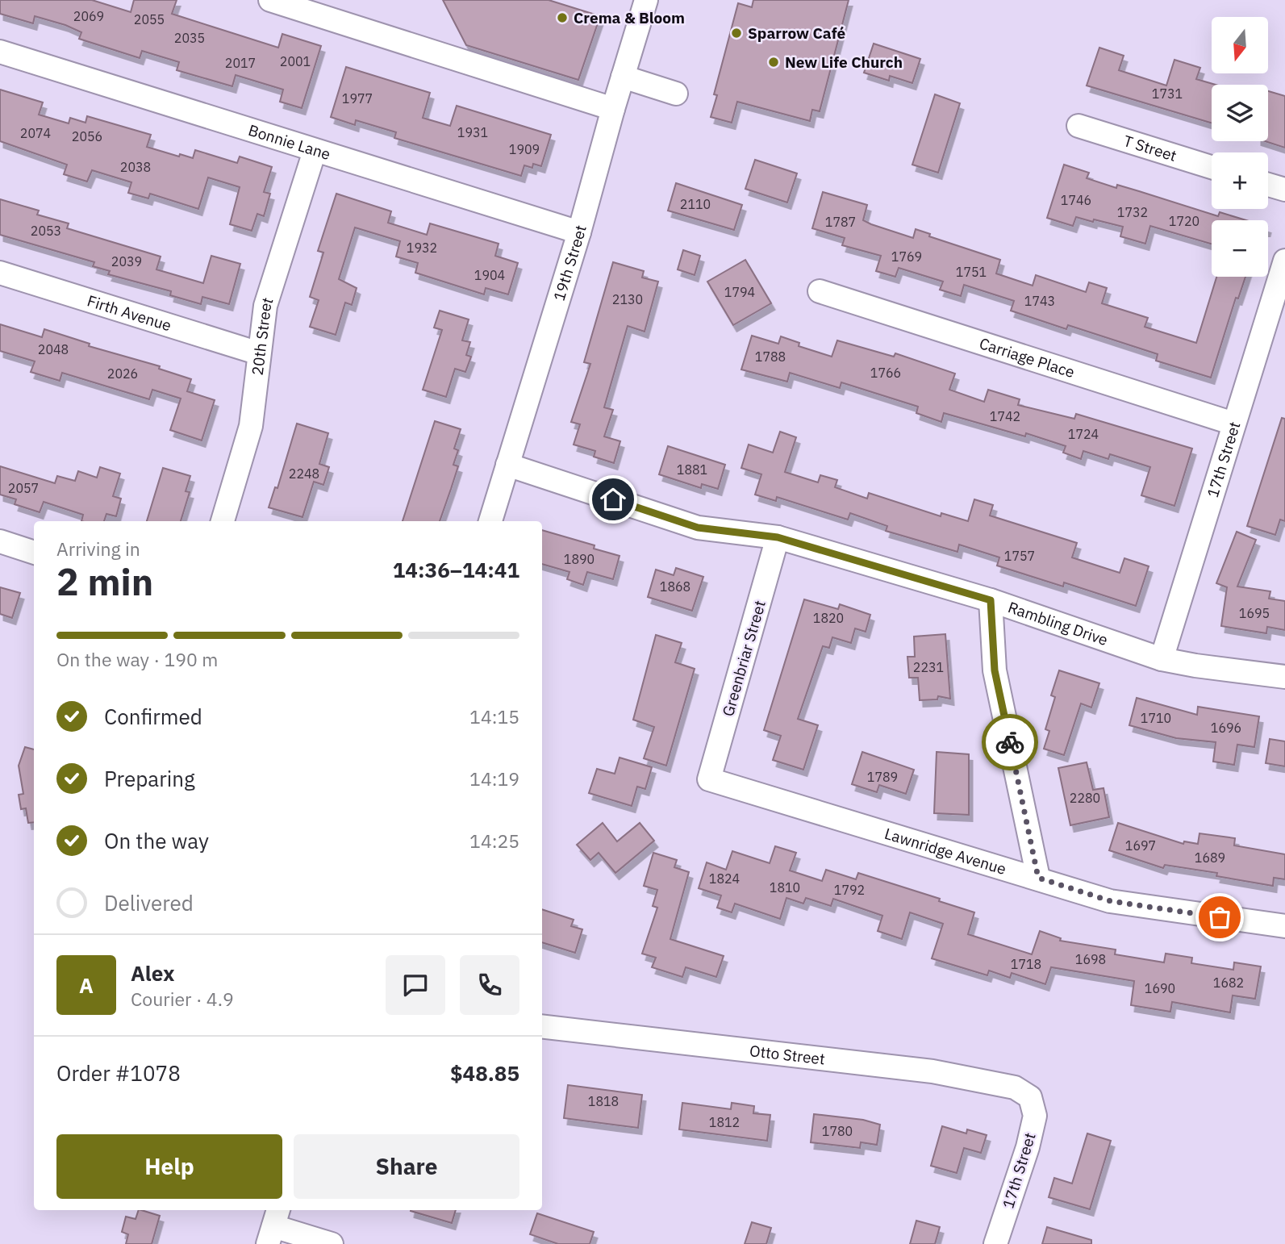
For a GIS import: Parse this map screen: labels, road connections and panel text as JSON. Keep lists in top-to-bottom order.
{
  "streets": {
    "street": [
      "Bonnie Lane",
      "T Street",
      "19th Street",
      "Firth Avenue",
      "20th Street",
      "Carriage Place",
      "17th Street",
      "Rambling Drive",
      "Greenbriar Street",
      "Lawnridge Avenue",
      "Otto Street"
    ]
  },
  "crossings": [
    ["Bonnie Lane", "19th Street"],
    ["Bonnie Lane", "20th Street"],
    ["19th Street", "Rambling Drive"],
    ["Firth Avenue", "20th Street"],
    ["Carriage Place", "17th Street"],
    ["17th Street", "Rambling Drive"],
    ["17th Street", "Otto Street"],
    ["Rambling Drive", "Greenbriar Street"],
    ["Greenbriar Street", "Lawnridge Avenue"]
  ],
  "places": ["Crema & Bloom", "Sparrow Café", "New Life Church"],
  "house_numbers": [
    "2069",
    "2055",
    "2035",
    "2001",
    "2017",
    "1731",
    "1977",
    "1931",
    "2074",
    "2056",
    "1909",
    "2038",
    "1746",
    "2110",
    "1732",
    "1720",
    "1787",
    "2053",
    "1932",
    "1769",
    "2039",
    "1751",
    "1904",
    "1794",
    "2130",
    "1743",
    "2048",
    "1788",
    "1766",
    "2026",
    "1742",
    "1724",
    "1881",
    "2248",
    "2057",
    "1757",
    "1890",
    "1868",
    "1695",
    "1820",
    "2231",
    "1710",
    "1696",
    "1789",
    "2280",
    "1697",
    "1689",
    "1824",
    "1810",
    "1792",
    "1698",
    "1718",
    "1682",
    "1690",
    "1818",
    "1812",
    "1780"
  ],
  "north": "bottom",
  "page": {
    "map_buttons": ["+", "−"],
    "heading": ["2 min", "Arriving in", "14:36–14:41"],
    "panel": [
      "Alex",
      "Courier · 4.9",
      "Order #1078",
      "$48.85"
    ],
    "bar": "On the way · 190 m",
    "list": [
      ["Confirmed", "14:15"],
      ["Preparing", "14:19"],
      ["On the way", "14:25"],
      "Delivered"
    ],
    "round": "A",
    "buttons": ["Help", "Share"]
  }
}
